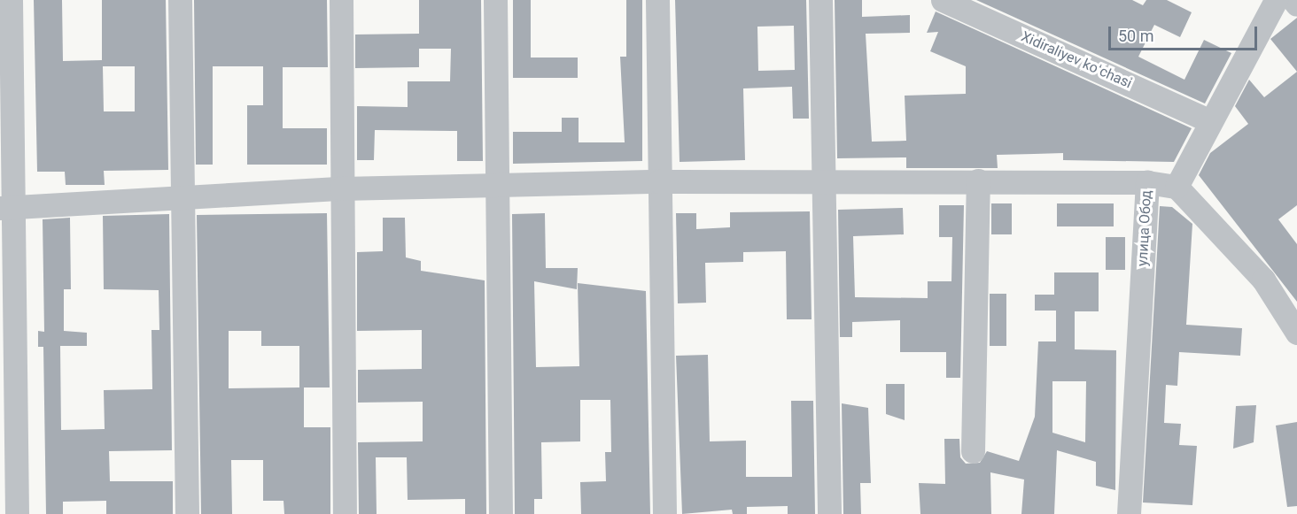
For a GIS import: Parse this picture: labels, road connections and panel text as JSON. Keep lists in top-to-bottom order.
{
  "streets": {
    "street": ["Xidiraliyev koʻchasi", "улица Обод"]
  },
  "scale_bar": "50 m"
}
